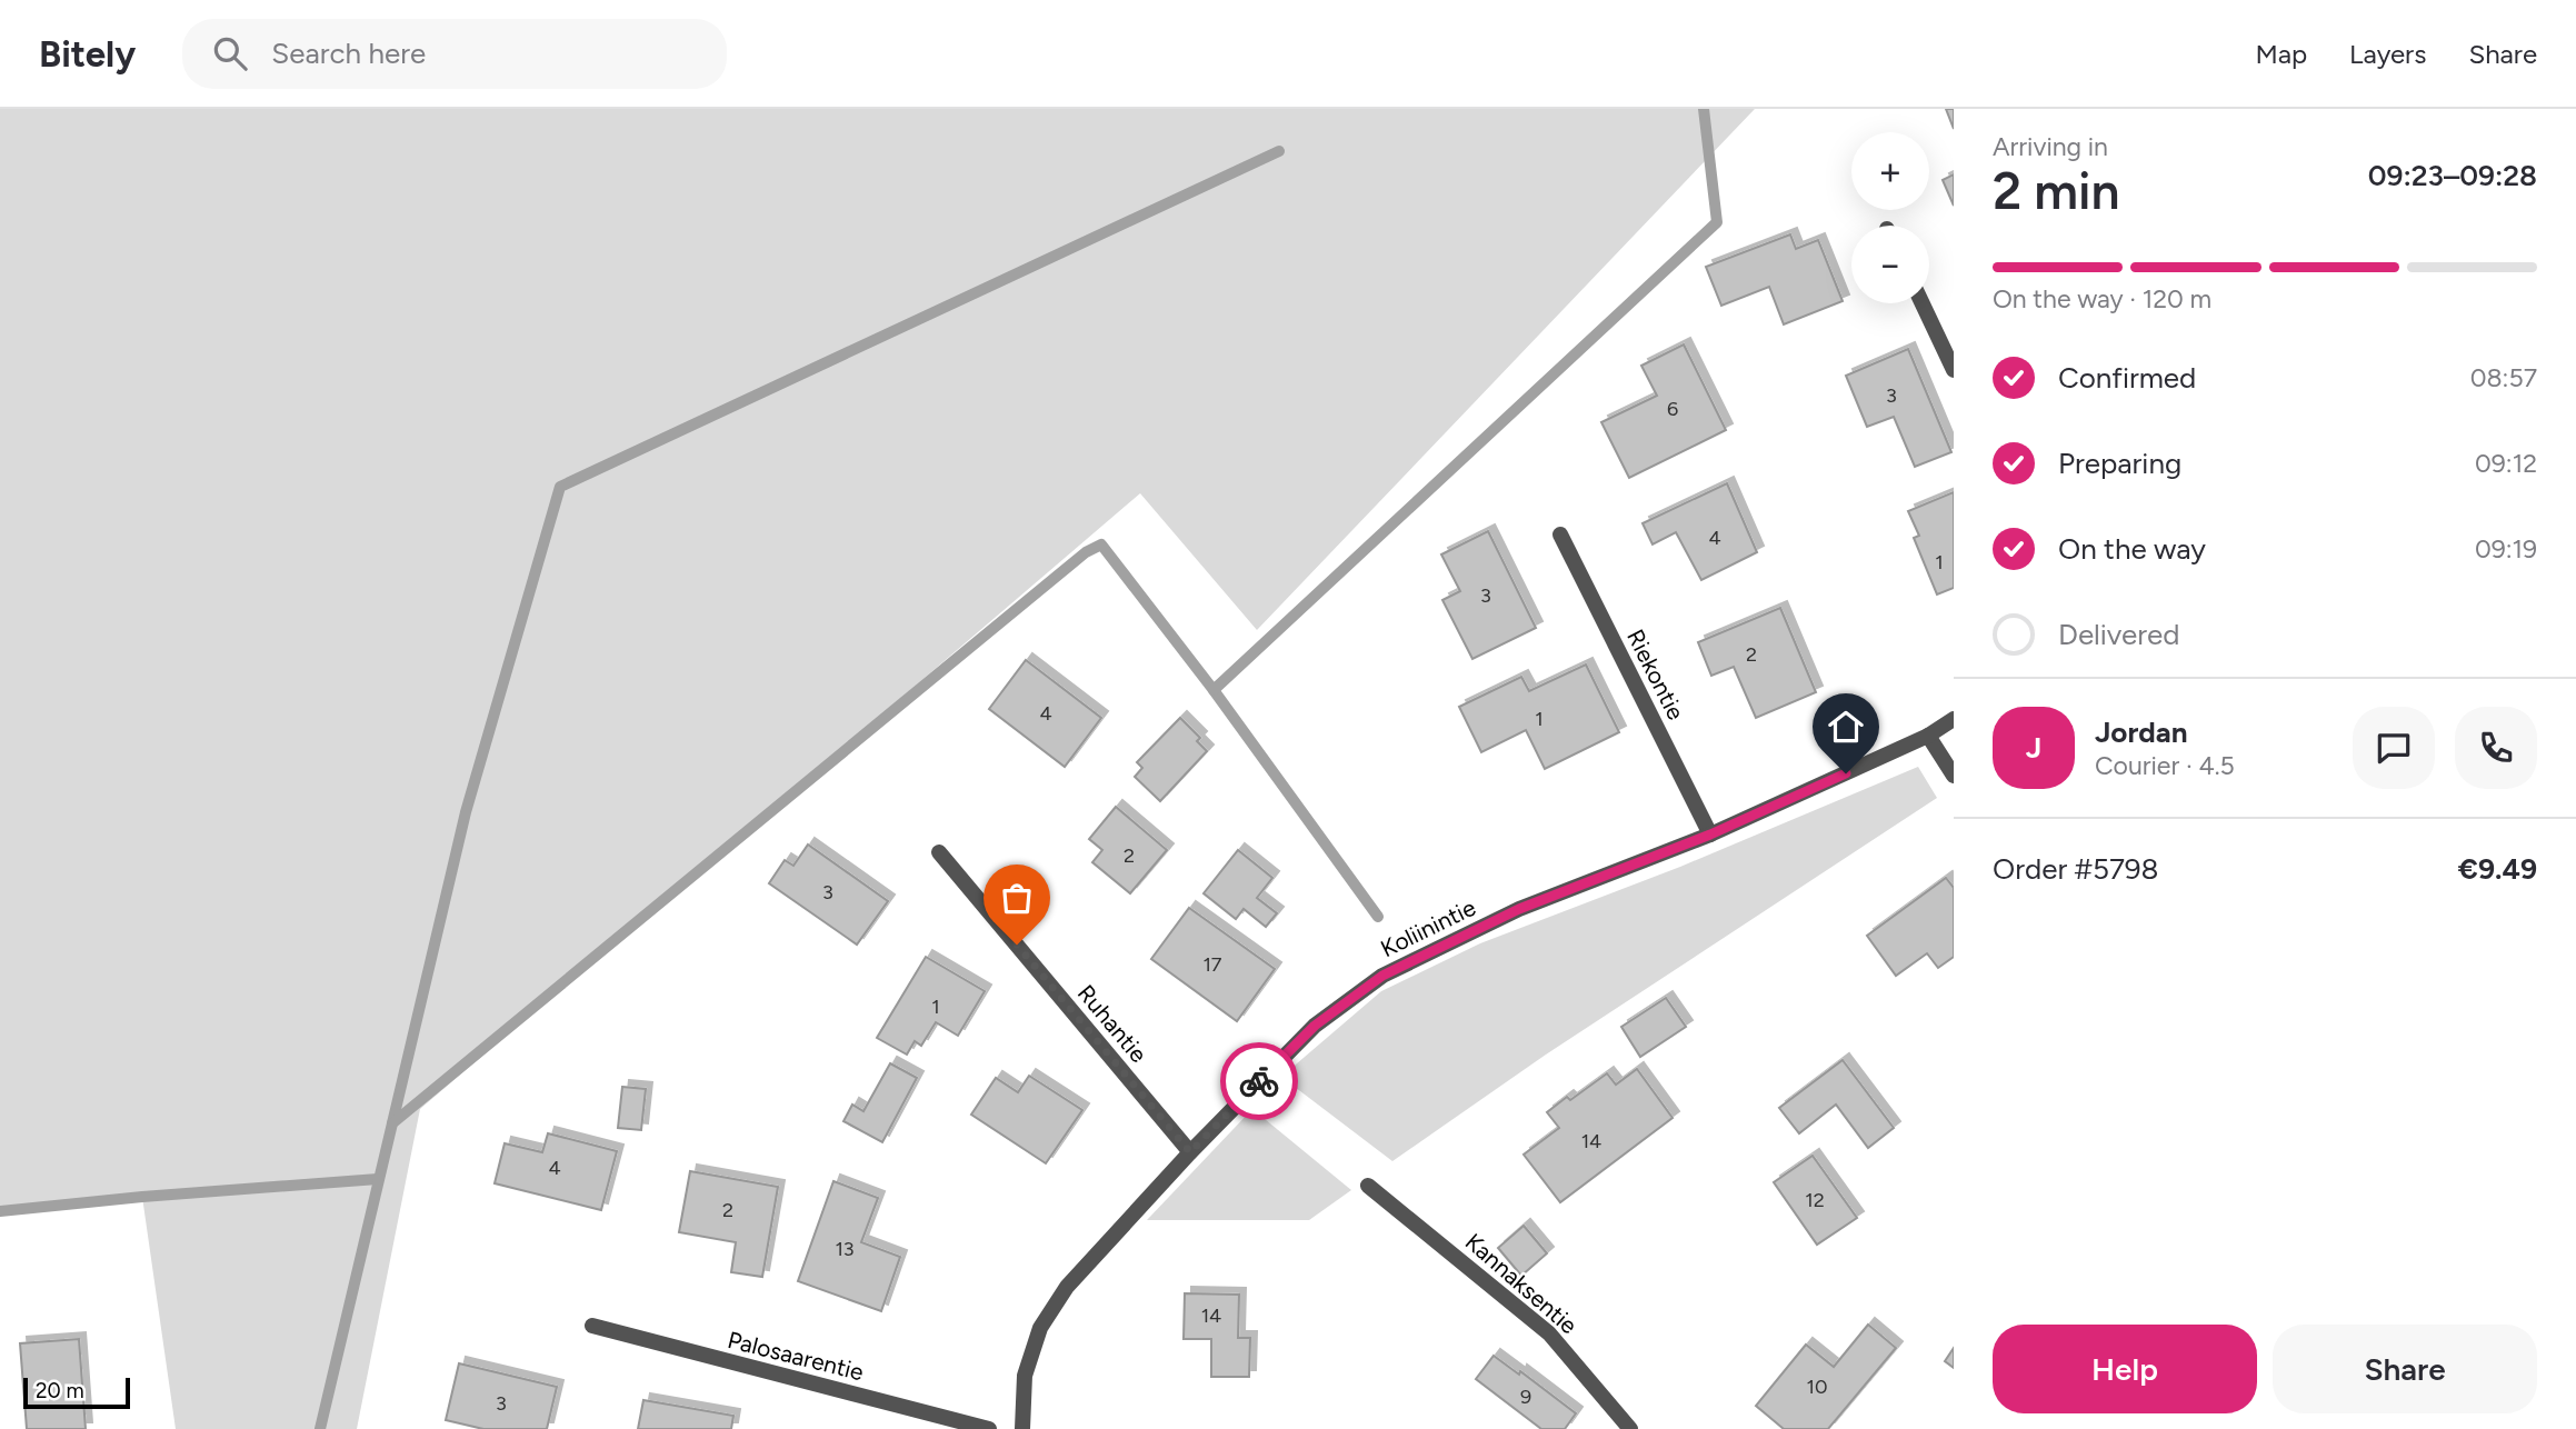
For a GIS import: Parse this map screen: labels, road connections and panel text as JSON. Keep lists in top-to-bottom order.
{
  "streets": {
    "street": [
      "Riekontie",
      "Koliinintie",
      "Ruhantie",
      "Kannaksentie",
      "Palosaarentie"
    ]
  },
  "crossings": [
    ["Riekontie", "Koliinintie"],
    ["Koliinintie", "Ruhantie"]
  ],
  "house_numbers": [
    "3",
    "6",
    "4",
    "1",
    "3",
    "2",
    "4",
    "1",
    "2",
    "3",
    "17",
    "1",
    "14",
    "4",
    "12",
    "2",
    "13",
    "14",
    "10",
    "9",
    "3"
  ],
  "scale_bar": "20 m",
  "page": {
    "header": "Bitely",
    "search": "Search here",
    "nav": ["Map", "Layers", "Share"],
    "heading": ["2 min", "Arriving in", "09:23–09:28"],
    "panel": [
      "Jordan",
      "Courier · 4.5",
      "Order #5798",
      "€9.49"
    ],
    "map_buttons": ["+", "−"],
    "bar": "On the way · 120 m",
    "list": [
      ["Confirmed", "08:57"],
      ["Preparing", "09:12"],
      ["On the way", "09:19"],
      "Delivered"
    ],
    "round": "J",
    "buttons": ["Help", "Share"],
    "scale": "20 m"
  }
}
